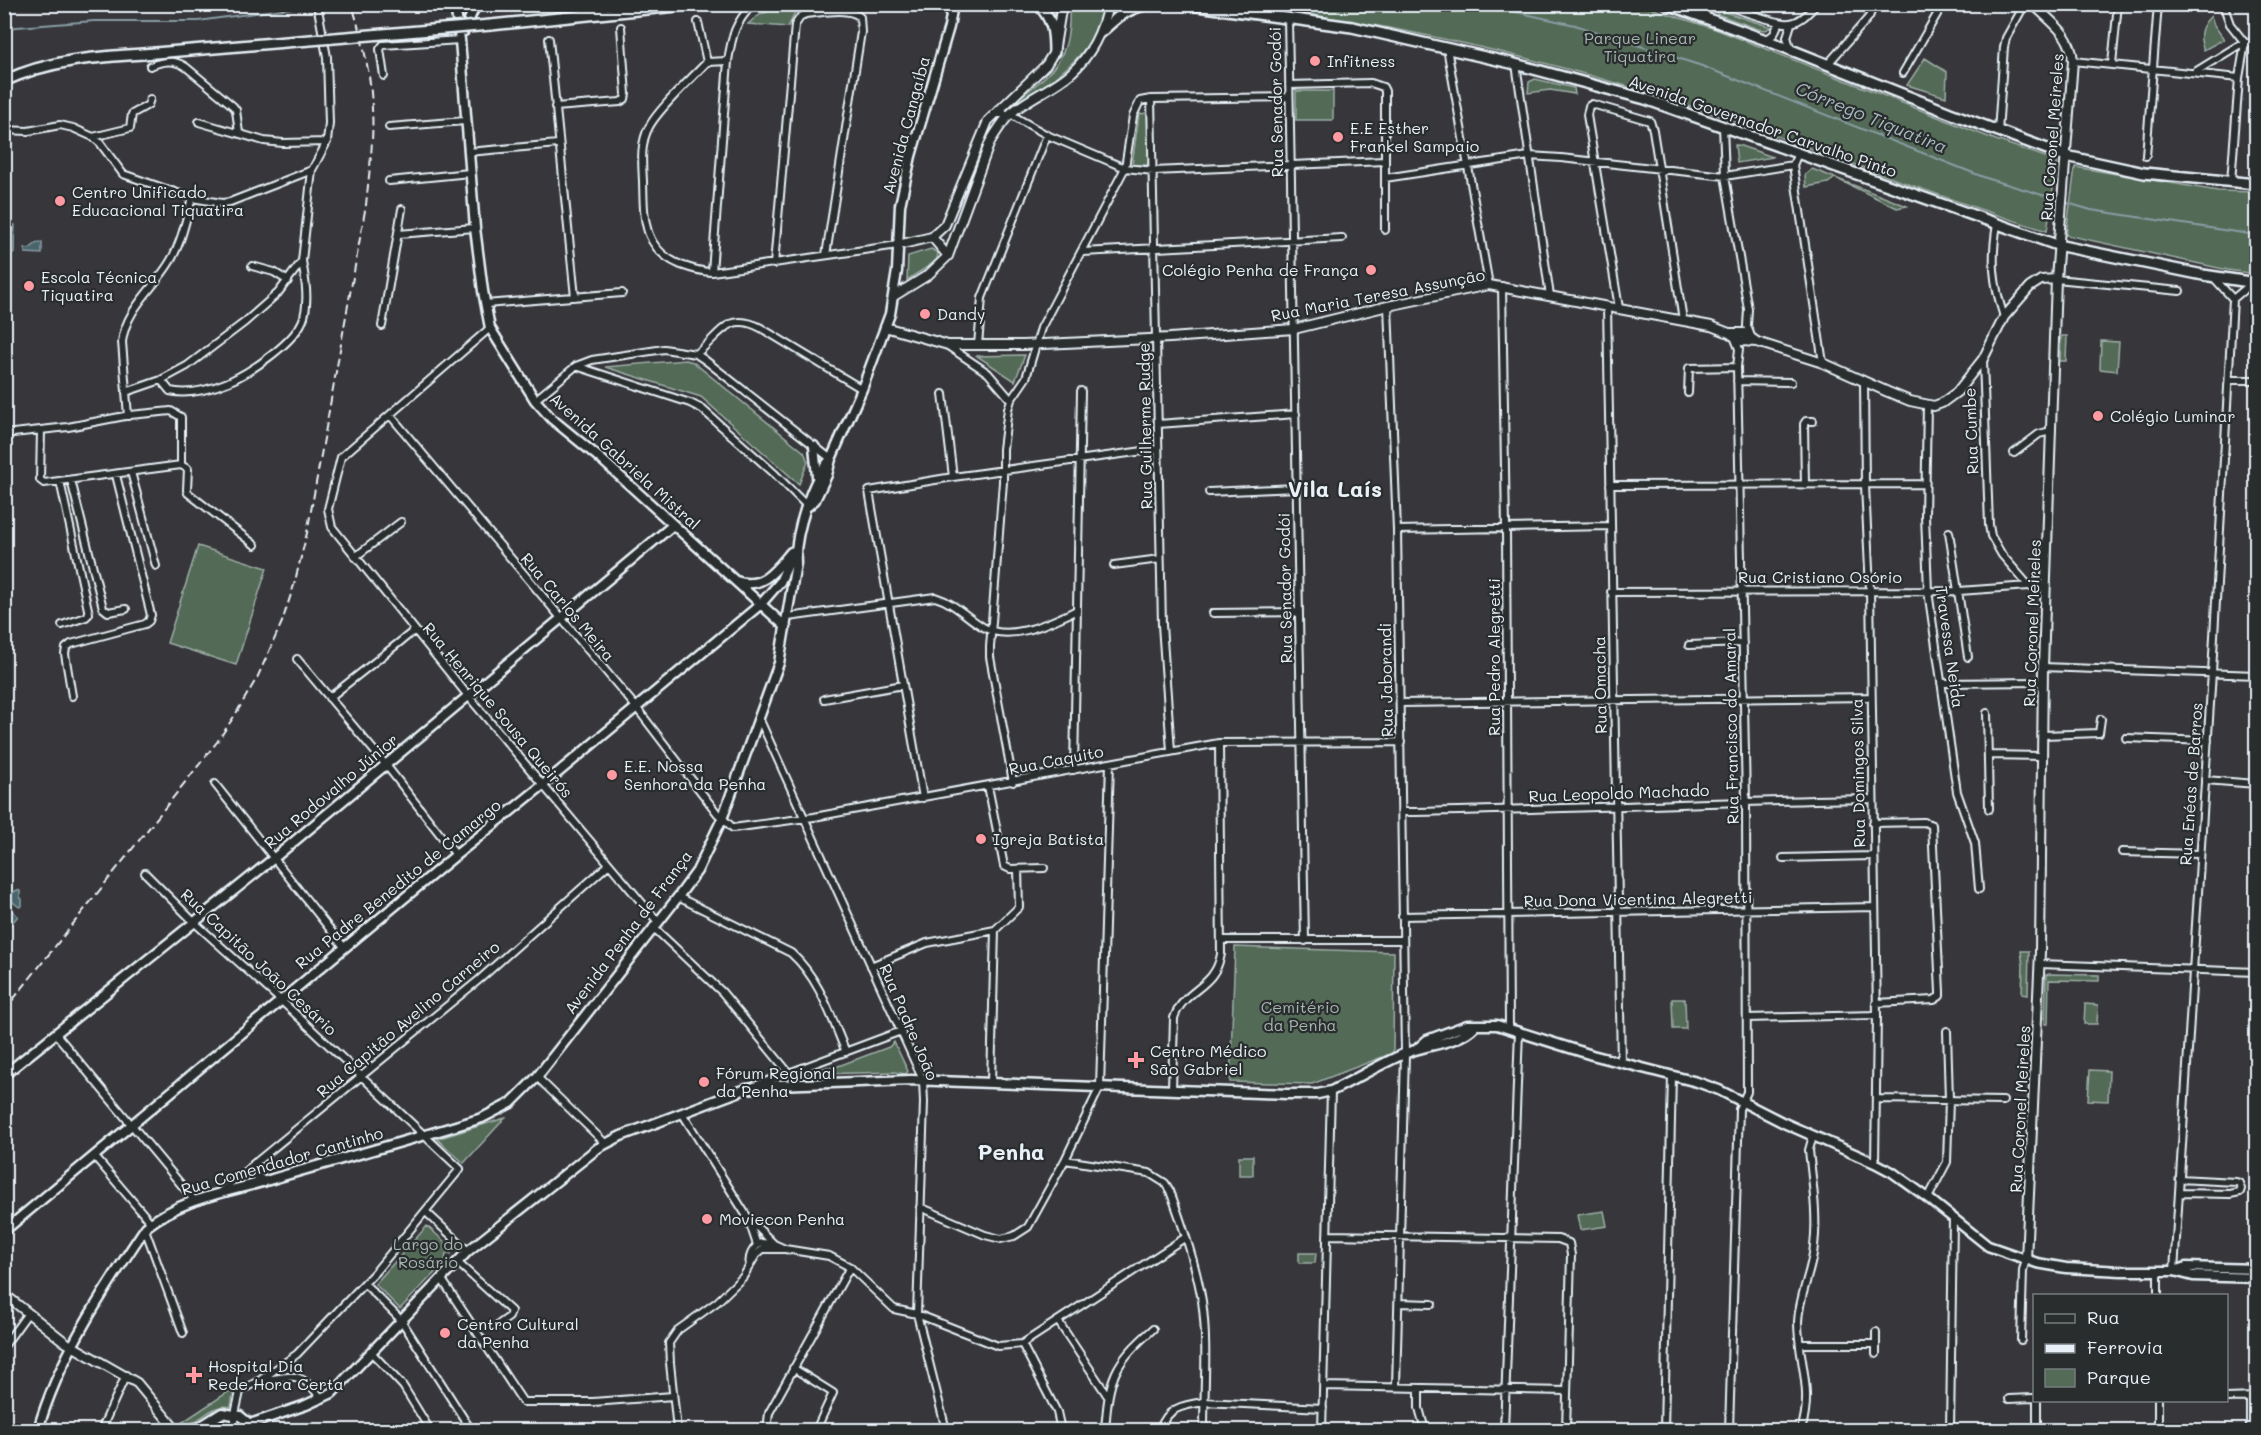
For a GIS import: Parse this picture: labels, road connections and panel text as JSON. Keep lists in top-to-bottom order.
{
  "streets": {
    "main road": [
      "Avenida Cangaíba",
      "Avenida Governador Carvalho Pinto",
      "Avenida Gabriela Mistral",
      "Rua Rodovalho Júnior",
      "Rua Padre Benedito de Camargo",
      "Avenida Penha de França",
      "Rua Comendador Cantinho"
    ],
    "street": [
      "Rua Senador Godói",
      "Rua Coronel Meireles",
      "Rua Maria Teresa Assunção",
      "Rua Guilherme Rudge",
      "Rua Cumbe",
      "Rua Cristiano Osório",
      "Rua Carlos Meira",
      "Travessa Neida",
      "Rua Pedro Alegretti",
      "Rua Jaborandi",
      "Rua Omacha",
      "Rua Henrique Sousa Queirós",
      "Rua Francisco do Amaral",
      "Rua Caquito",
      "Rua Domingos Silva",
      "Rua Enéas de Barros",
      "Rua Leopoldo Machado",
      "Rua Dona Vicentina Alegretti",
      "Rua Capitão João Cesário",
      "Rua Capitão Avelino Carneiro",
      "Rua Padre João"
    ]
  },
  "crossings": [
    ["Rua Senador Godói", "Avenida Governador Carvalho Pinto"],
    ["Rua Senador Godói", "Rua Maria Teresa Assunção"],
    ["Rua Senador Godói", "Rua Caquito"],
    ["Avenida Cangaíba", "Rua Maria Teresa Assunção"],
    ["Avenida Cangaíba", "Avenida Gabriela Mistral"],
    ["Avenida Cangaíba", "Rua Padre Benedito de Camargo"],
    ["Avenida Cangaíba", "Avenida Penha de França"],
    ["Avenida Governador Carvalho Pinto", "Rua Coronel Meireles"],
    ["Rua Coronel Meireles", "Rua Cumbe"],
    ["Rua Maria Teresa Assunção", "Rua Guilherme Rudge"],
    ["Rua Maria Teresa Assunção", "Travessa Neida"],
    ["Rua Maria Teresa Assunção", "Rua Pedro Alegretti"],
    ["Rua Maria Teresa Assunção", "Rua Jaborandi"],
    ["Rua Maria Teresa Assunção", "Rua Omacha"],
    ["Rua Maria Teresa Assunção", "Rua Francisco do Amaral"],
    ["Rua Maria Teresa Assunção", "Rua Domingos Silva"],
    ["Rua Guilherme Rudge", "Rua Caquito"],
    ["Rua Cumbe", "Rua Cristiano Osório"],
    ["Avenida Gabriela Mistral", "Rua Rodovalho Júnior"],
    ["Avenida Gabriela Mistral", "Rua Padre Benedito de Camargo"],
    ["Avenida Gabriela Mistral", "Avenida Penha de França"],
    ["Rua Cristiano Osório", "Travessa Neida"],
    ["Rua Cristiano Osório", "Rua Omacha"],
    ["Rua Cristiano Osório", "Rua Francisco do Amaral"],
    ["Rua Cristiano Osório", "Rua Domingos Silva"],
    ["Rua Carlos Meira", "Rua Henrique Sousa Queirós"],
    ["Rua Carlos Meira", "Rua Caquito"],
    ["Rua Carlos Meira", "Rua Rodovalho Júnior"],
    ["Rua Carlos Meira", "Rua Padre Benedito de Camargo"],
    ["Rua Carlos Meira", "Avenida Penha de França"],
    ["Rua Pedro Alegretti", "Rua Leopoldo Machado"],
    ["Rua Pedro Alegretti", "Rua Dona Vicentina Alegretti"],
    ["Rua Jaborandi", "Rua Caquito"],
    ["Rua Jaborandi", "Rua Leopoldo Machado"],
    ["Rua Jaborandi", "Rua Dona Vicentina Alegretti"],
    ["Rua Omacha", "Rua Leopoldo Machado"],
    ["Rua Omacha", "Rua Dona Vicentina Alegretti"],
    ["Rua Henrique Sousa Queirós", "Rua Rodovalho Júnior"],
    ["Rua Henrique Sousa Queirós", "Rua Padre Benedito de Camargo"],
    ["Rua Henrique Sousa Queirós", "Avenida Penha de França"],
    ["Rua Henrique Sousa Queirós", "Rua Capitão Avelino Carneiro"],
    ["Rua Francisco do Amaral", "Rua Leopoldo Machado"],
    ["Rua Francisco do Amaral", "Rua Dona Vicentina Alegretti"],
    ["Rua Caquito", "Avenida Penha de França"],
    ["Rua Caquito", "Rua Padre João"],
    ["Rua Domingos Silva", "Rua Leopoldo Machado"],
    ["Rua Domingos Silva", "Rua Dona Vicentina Alegretti"],
    ["Rua Rodovalho Júnior", "Rua Capitão João Cesário"],
    ["Rua Padre Benedito de Camargo", "Rua Capitão João Cesário"],
    ["Avenida Penha de França", "Rua Padre João"],
    ["Avenida Penha de França", "Rua Comendador Cantinho"],
    ["Rua Capitão João Cesário", "Rua Capitão Avelino Carneiro"],
    ["Rua Capitão João Cesário", "Rua Comendador Cantinho"],
    ["Rua Capitão Avelino Carneiro", "Rua Comendador Cantinho"]
  ],
  "districts": ["Vila Laís", "Penha"],
  "water": ["Córrego Tiquatira"],
  "parks": ["Parque Linear Tiquatira", "Cemitério da Penha", "Largo do Rosário"],
  "places": {
    "other": [
      "Infitness",
      "E.E Esther Frankel Sampaio",
      "Centro Unificado Educacional Tiquatira",
      "Colégio Penha de França",
      "Escola Técnica Tiquatira",
      "Dandy",
      "Colégio Luminar",
      "E.E. Nossa Senhora da Penha",
      "Igreja Batista",
      "Fórum Regional da Penha",
      "Moviecon Penha",
      "Centro Cultural da Penha"
    ],
    "health": ["Centro Médico São Gabriel", "Hospital Dia Rede Hora Certa"]
  },
  "legend": ["Rua", "Ferrovia", "Parque"]
}
